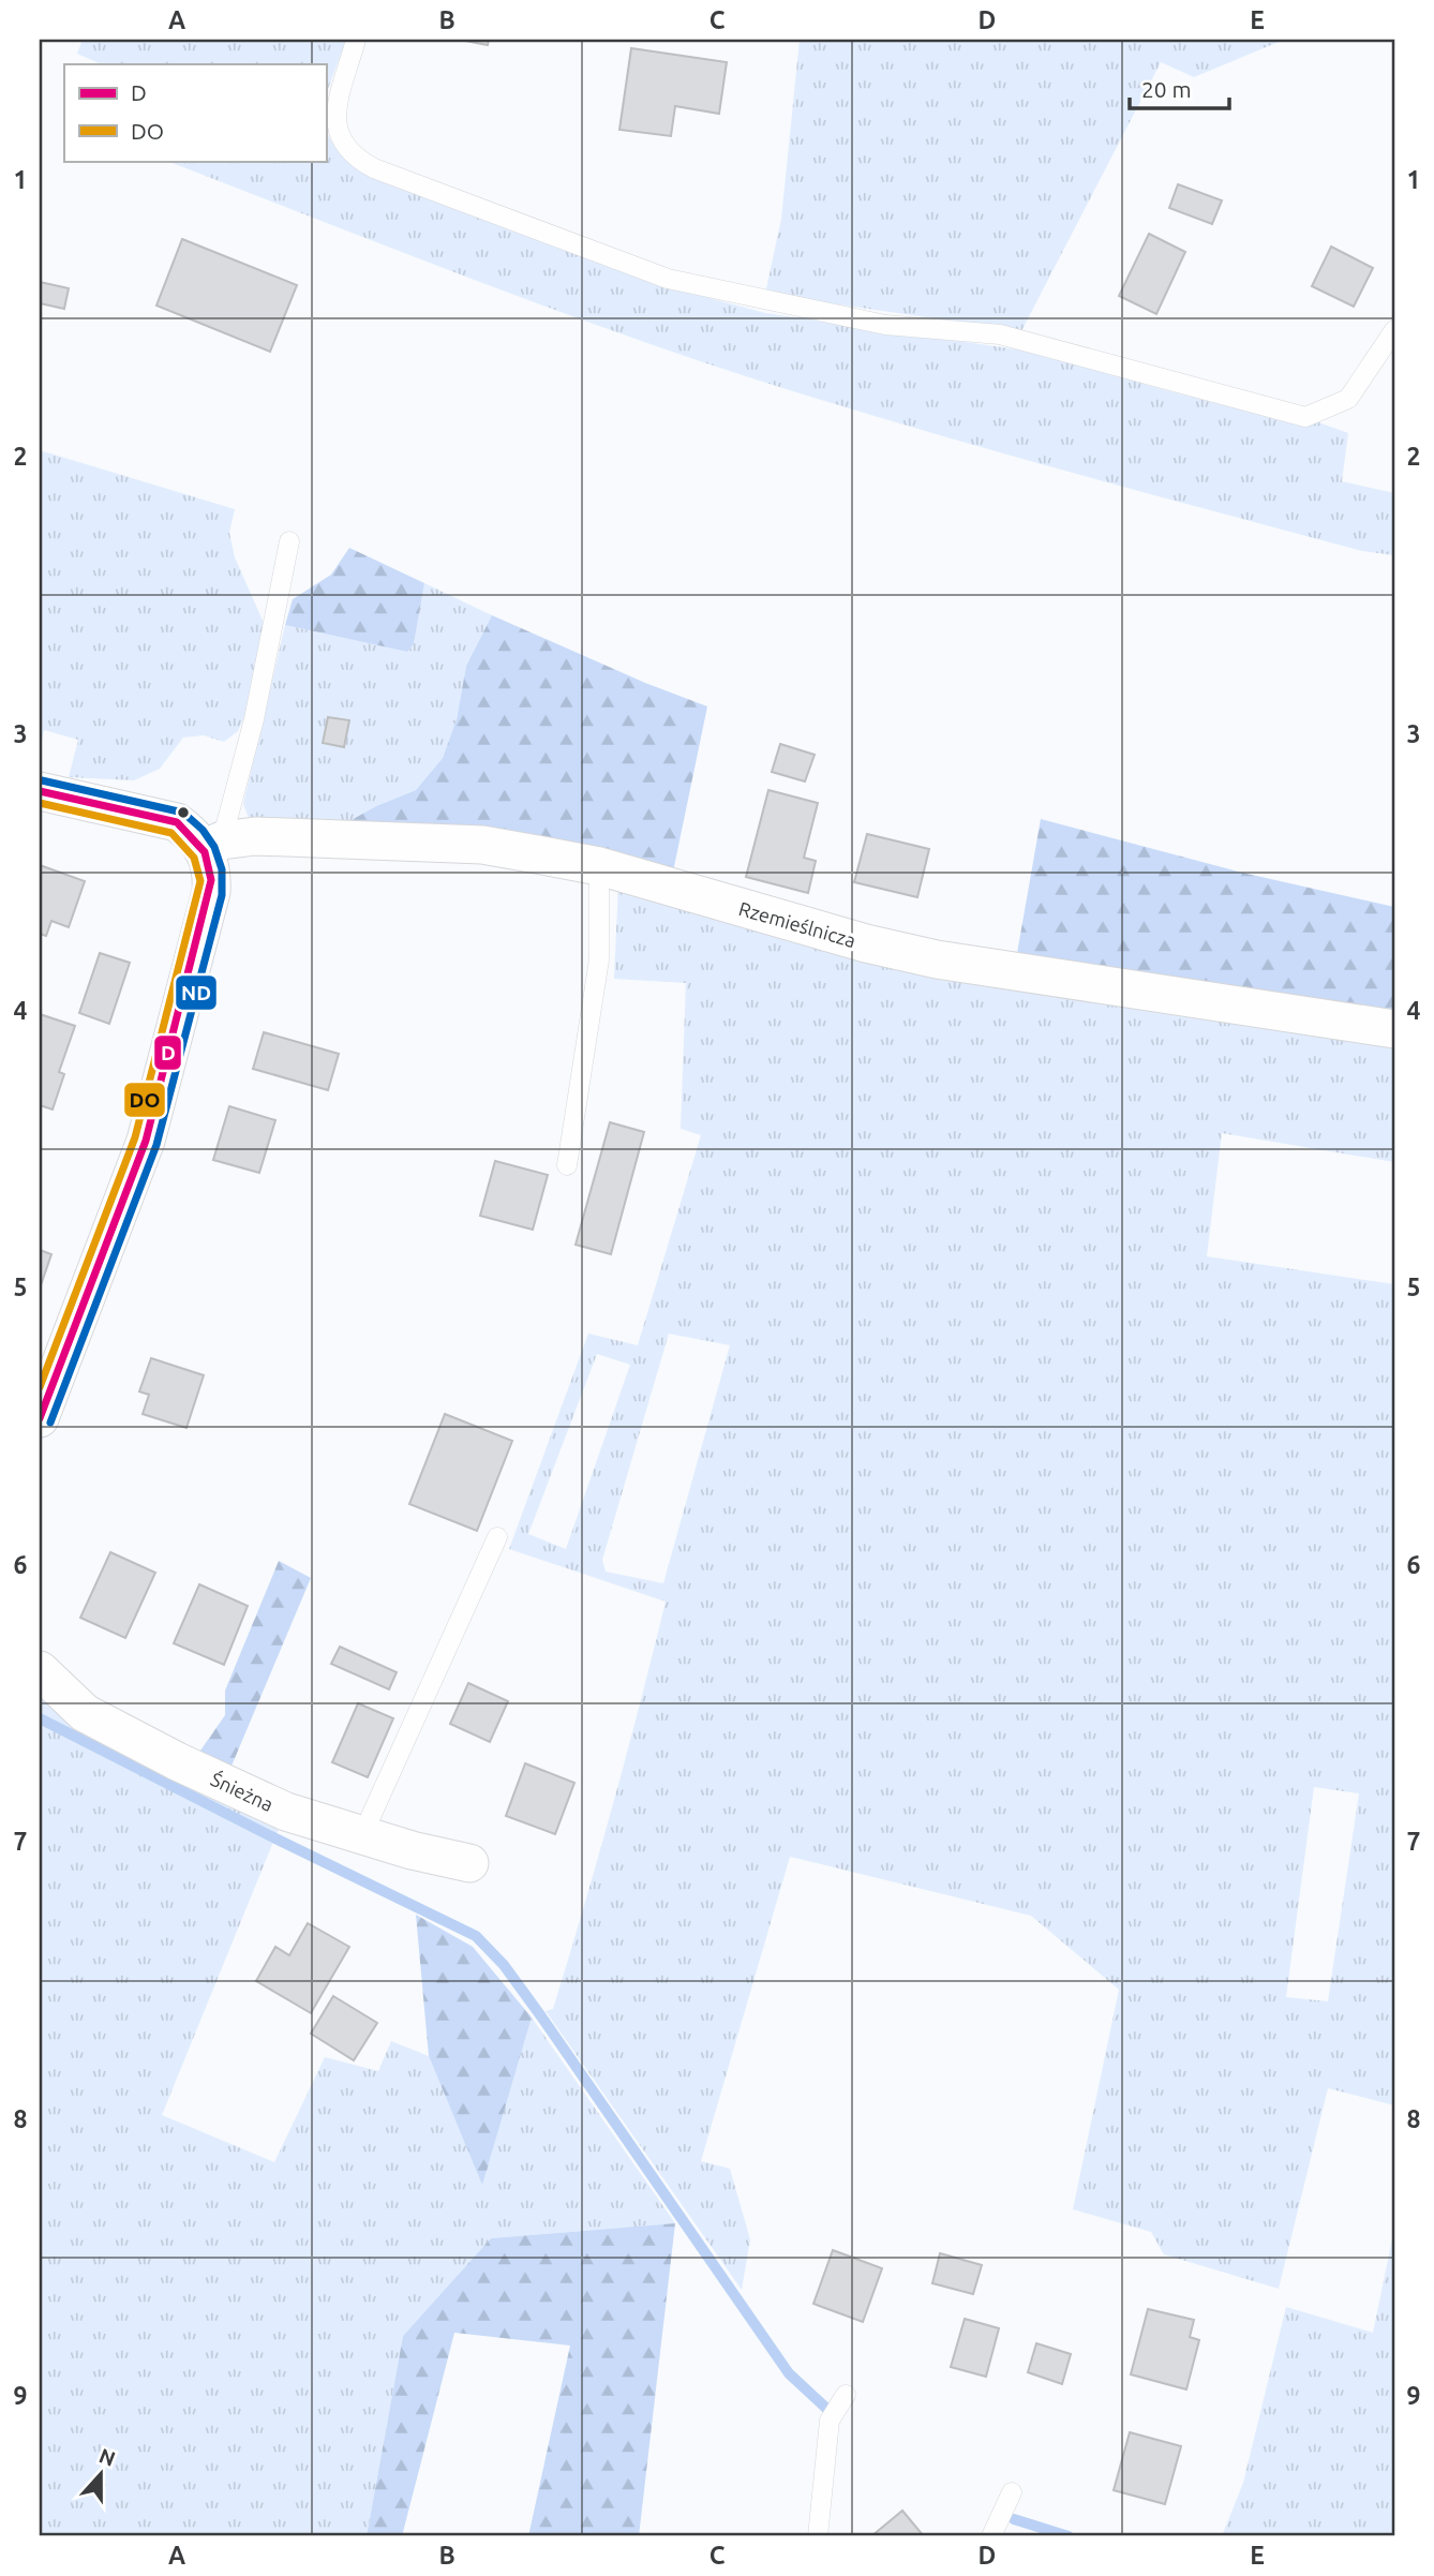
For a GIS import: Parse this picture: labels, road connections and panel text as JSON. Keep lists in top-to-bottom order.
{
  "streets": {
    "street": ["Rzemieślnicza", "Śnieżna"]
  },
  "lines": ["transit line ND", "transit line D", "transit line DO"],
  "legend": ["D", "DO"],
  "scale_bar": "20 m",
  "north": "top",
  "grid": {
    "columns": [
      "A",
      "B",
      "C",
      "D",
      "E"
    ],
    "rows": [
      "1",
      "2",
      "3",
      "4",
      "5",
      "6",
      "7",
      "8",
      "9"
    ]
  }
}
